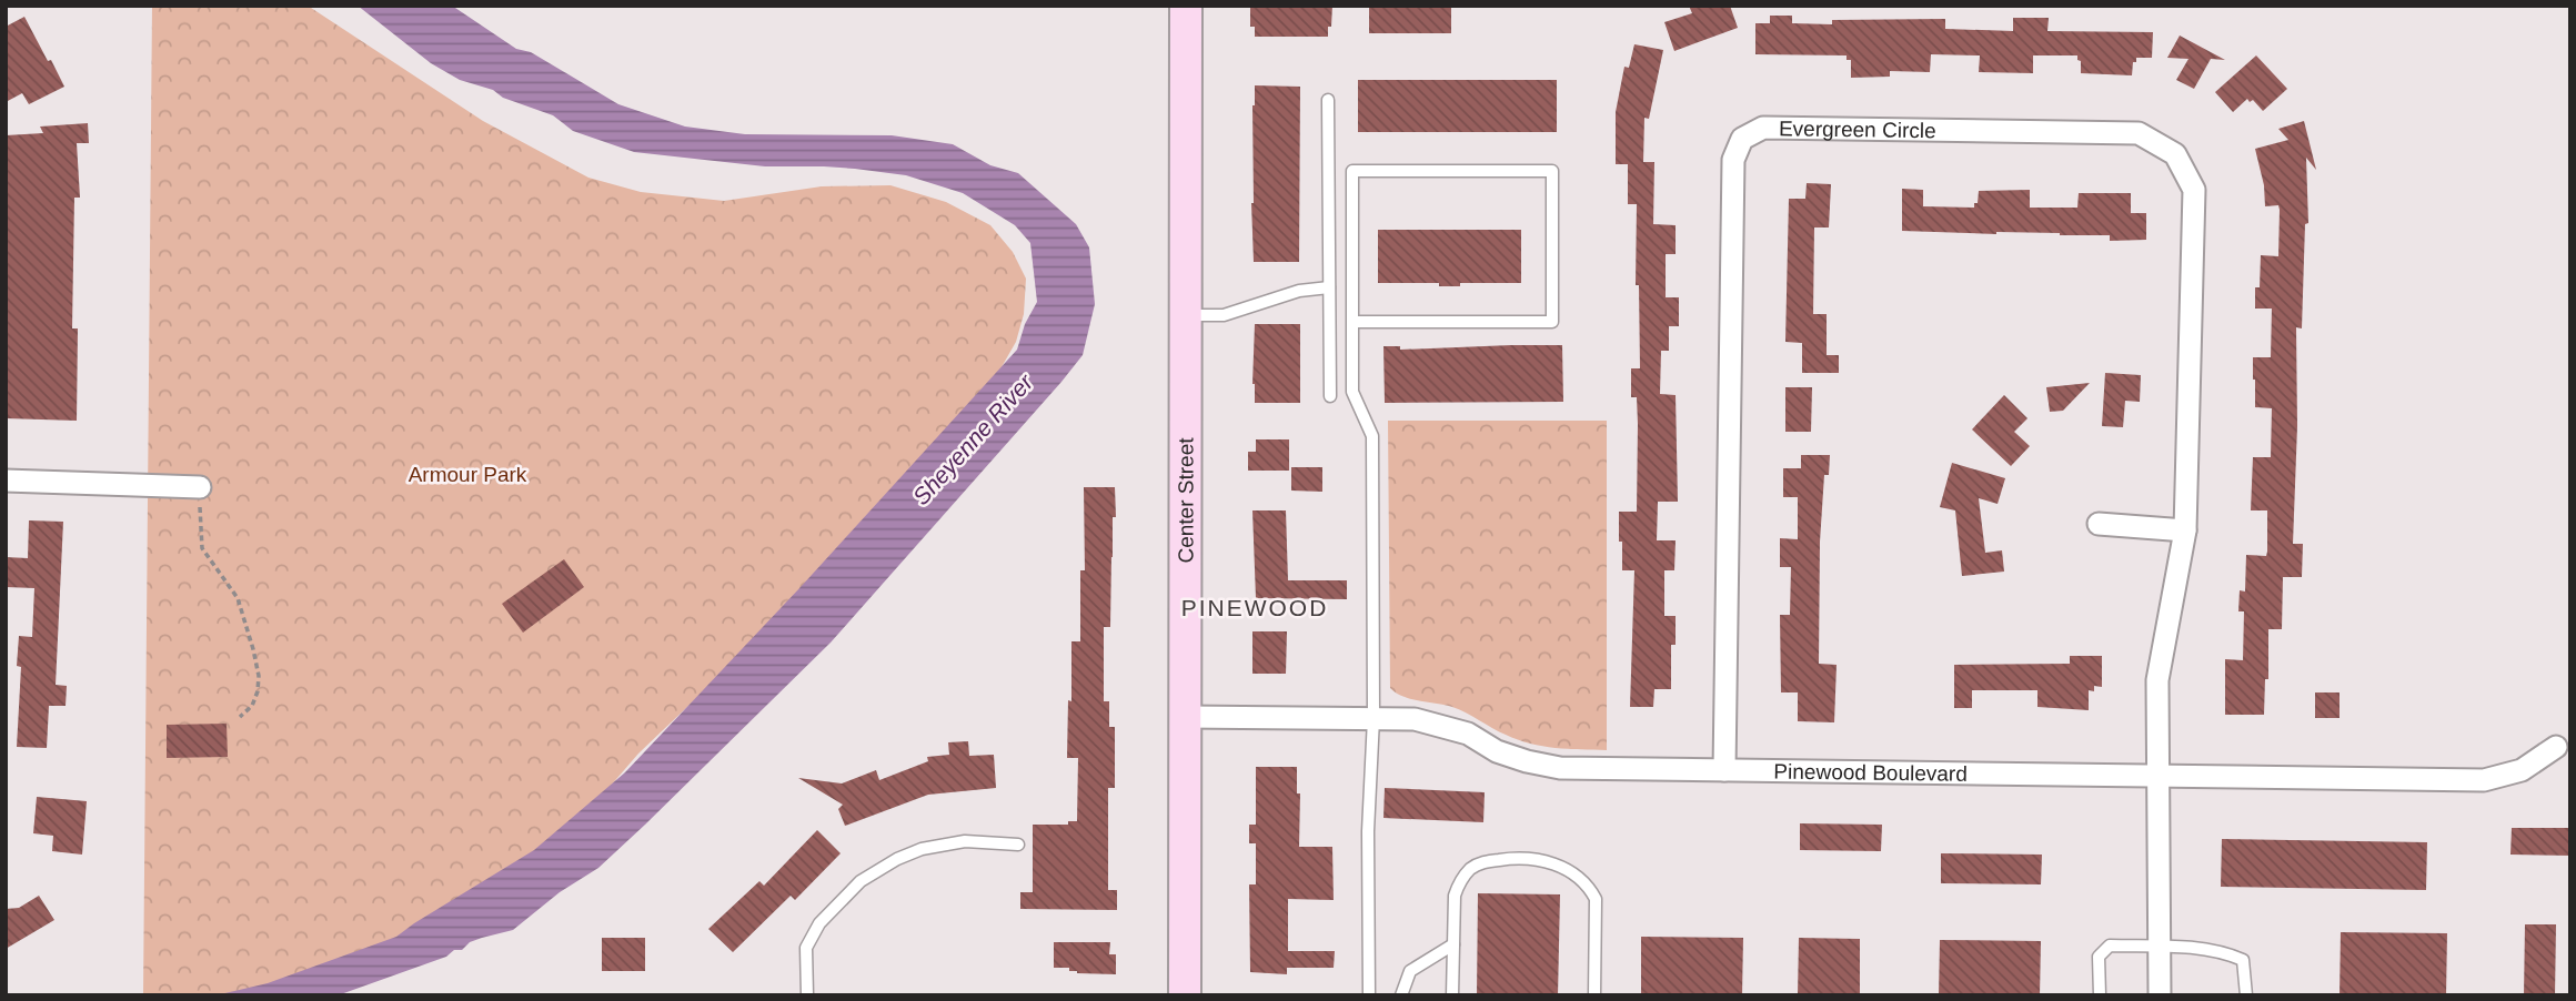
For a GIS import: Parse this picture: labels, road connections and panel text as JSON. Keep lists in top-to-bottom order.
{
  "streets": {
    "main road": ["Center Street"],
    "street": ["Evergreen Circle", "Pinewood Boulevard"]
  },
  "crossings": [
    ["Evergreen Circle", "Pinewood Boulevard"],
    ["Center Street", "Pinewood Boulevard"]
  ],
  "districts": ["PINEWOOD"],
  "water": ["Sheyenne River"],
  "parks": ["Armour Park"]
}
